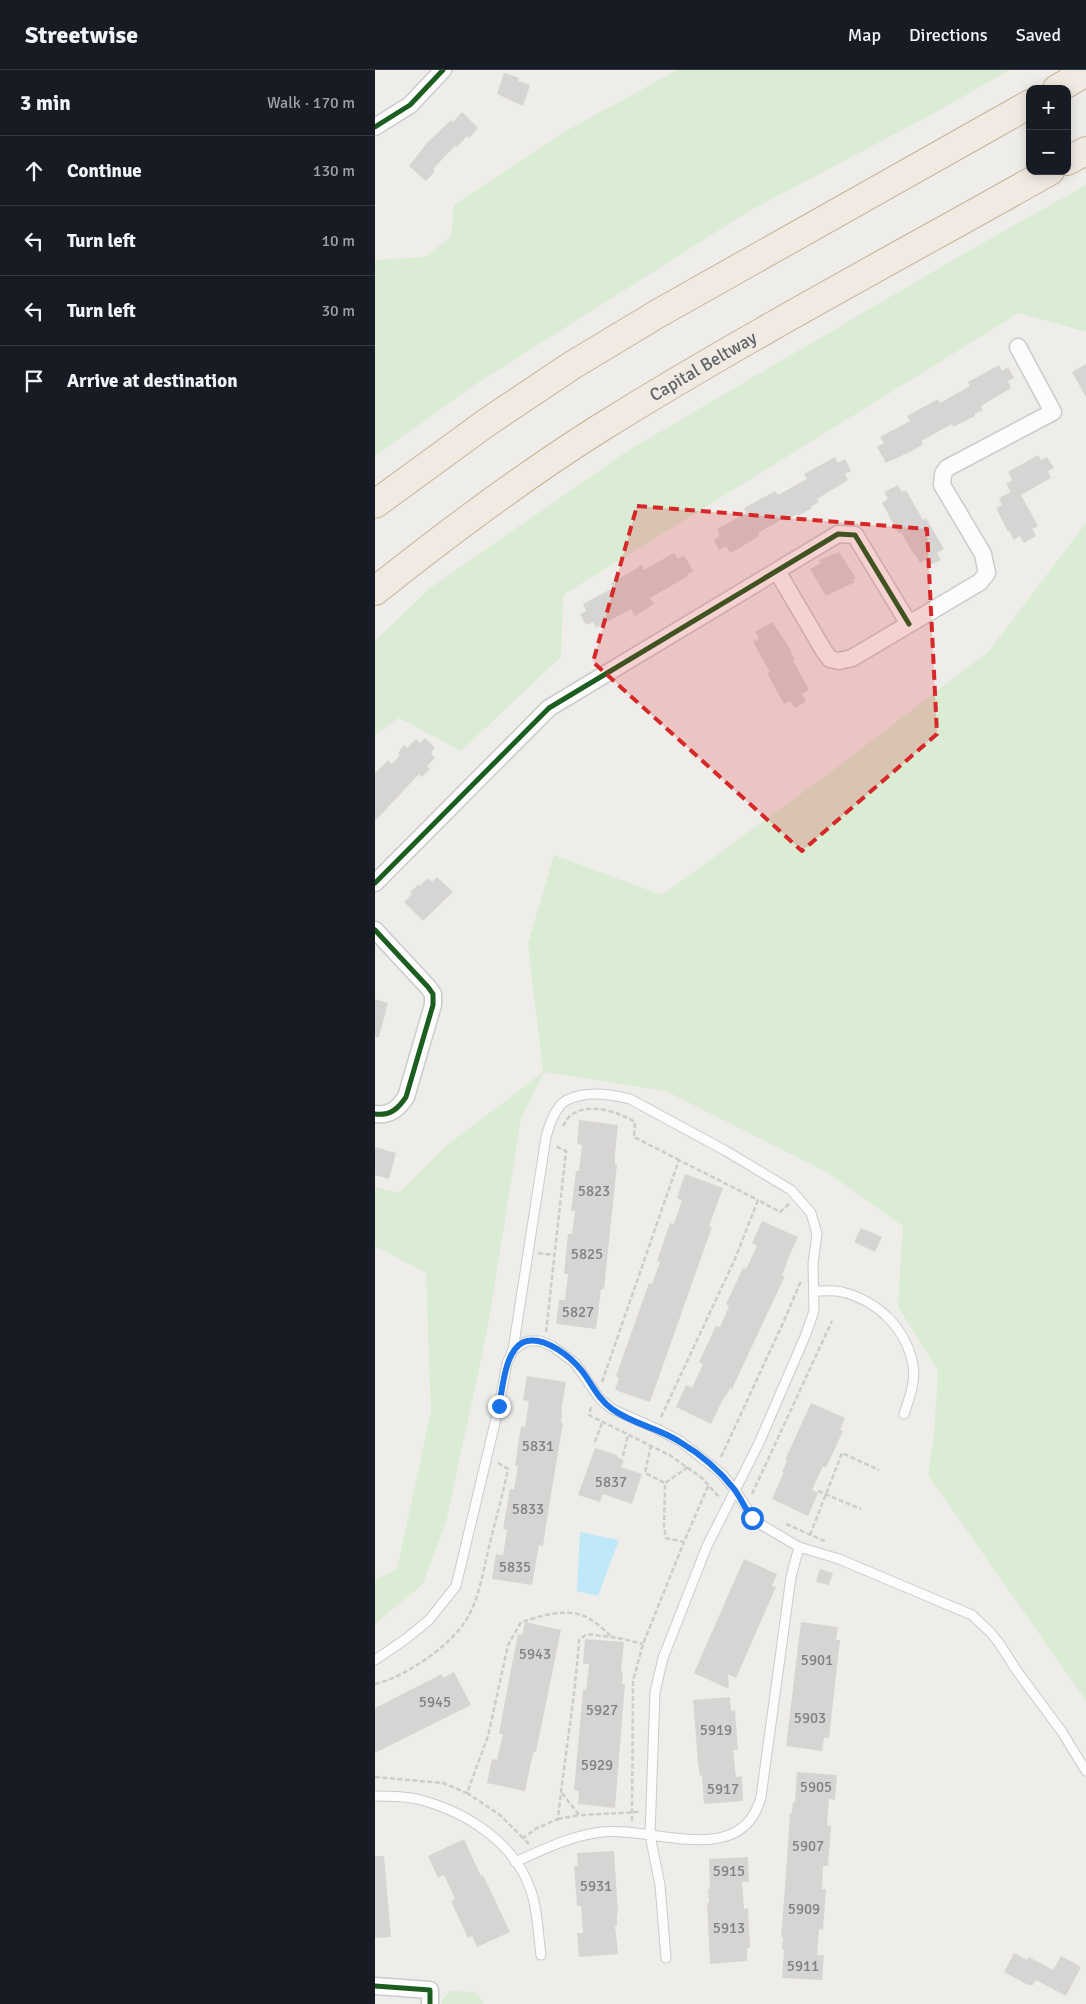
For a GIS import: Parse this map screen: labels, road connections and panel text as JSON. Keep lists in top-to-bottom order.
{
  "streets": {
    "highway": ["Capital Beltway"]
  },
  "house_numbers": [
    "5823",
    "5825",
    "5827",
    "5831",
    "5837",
    "5833",
    "5835",
    "5943",
    "5901",
    "5945",
    "5927",
    "5903",
    "5919",
    "5929",
    "5905",
    "5917",
    "5907",
    "5915",
    "5931",
    "5909",
    "5913",
    "5911"
  ],
  "page": {
    "header": "Streetwise",
    "nav": ["Map", "Directions", "Saved"],
    "heading": ["3 min", "Walk · 170 m"],
    "map_buttons": ["+", "−"],
    "list": [
      ["Continue", "130 m"],
      ["Turn left", "10 m"],
      ["Turn left", "30 m"],
      "Arrive at destination"
    ]
  }
}
